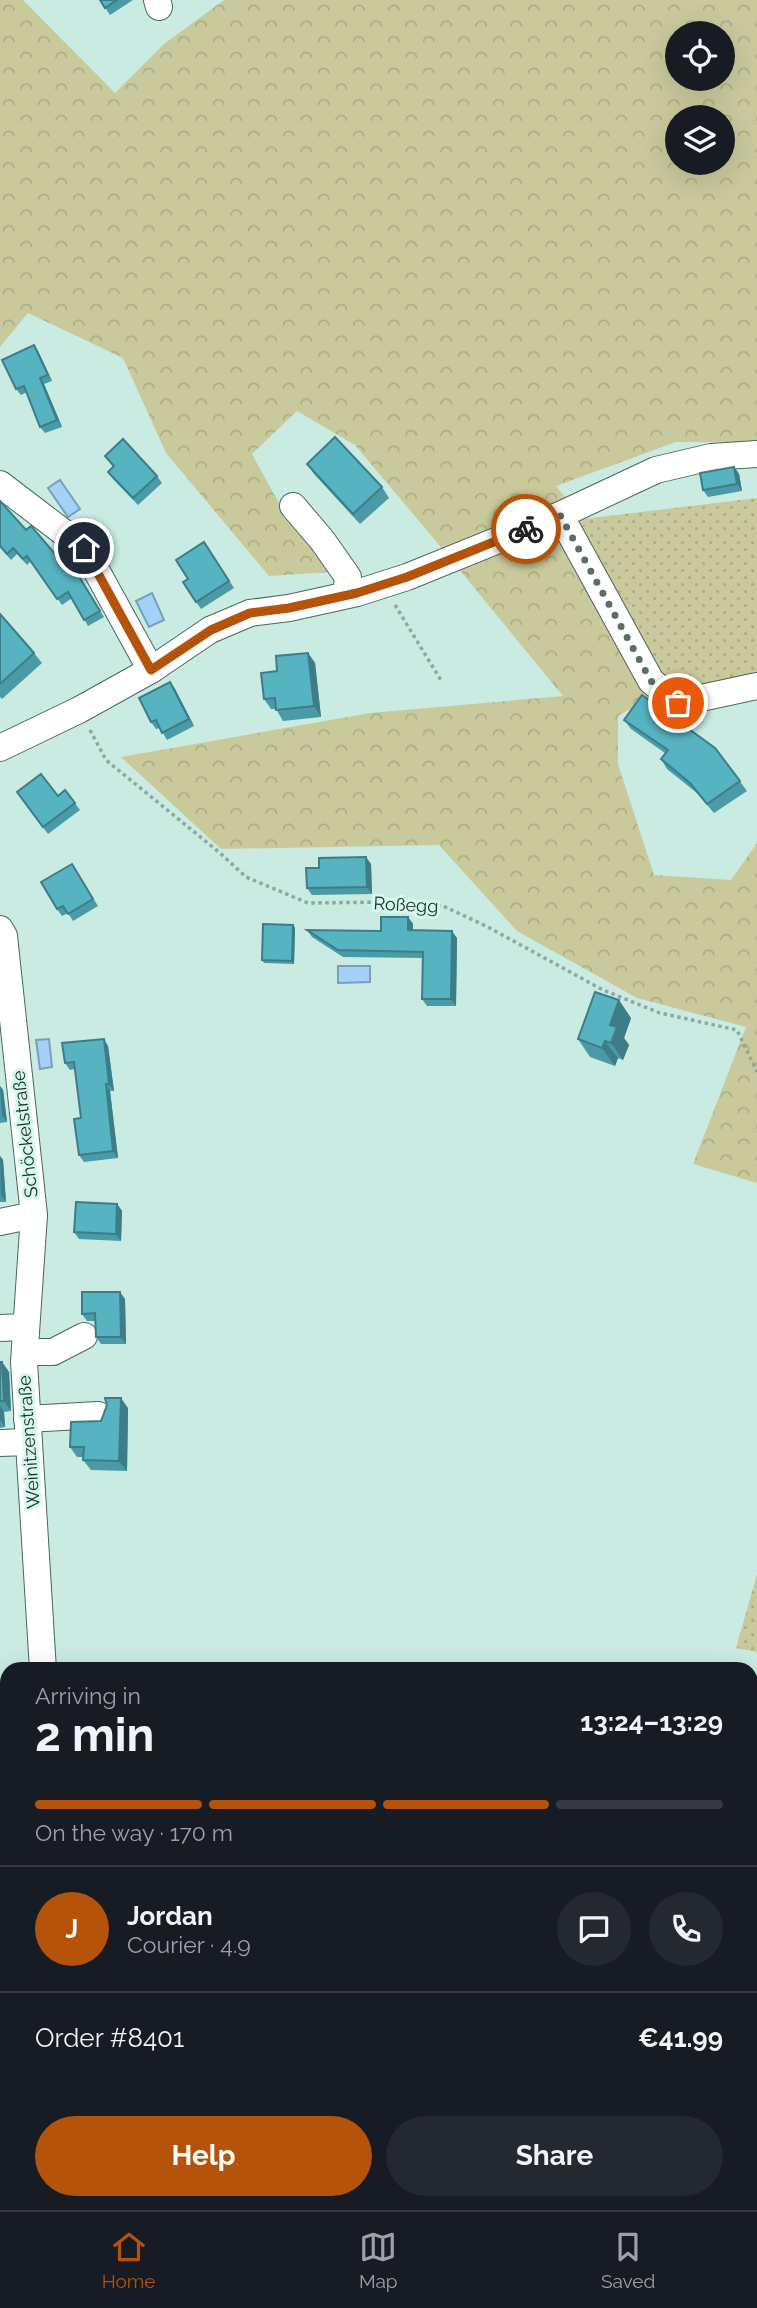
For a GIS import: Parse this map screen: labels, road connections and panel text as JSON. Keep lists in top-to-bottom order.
{
  "streets": {
    "street": ["Schöckelstraße", "Weinitzenstraße"],
    "path": ["Roßegg"]
  },
  "crossings": [
    ["Schöckelstraße", "Weinitzenstraße"]
  ],
  "page": {
    "heading": ["2 min", "Arriving in", "13:24–13:29"],
    "panel": [
      "Jordan",
      "Courier · 4.9",
      "Order #8401",
      "€41.99"
    ],
    "bar": "On the way · 170 m",
    "round": "J",
    "buttons": ["Help", "Share"],
    "tabs": ["Home", "Map", "Saved"]
  }
}
